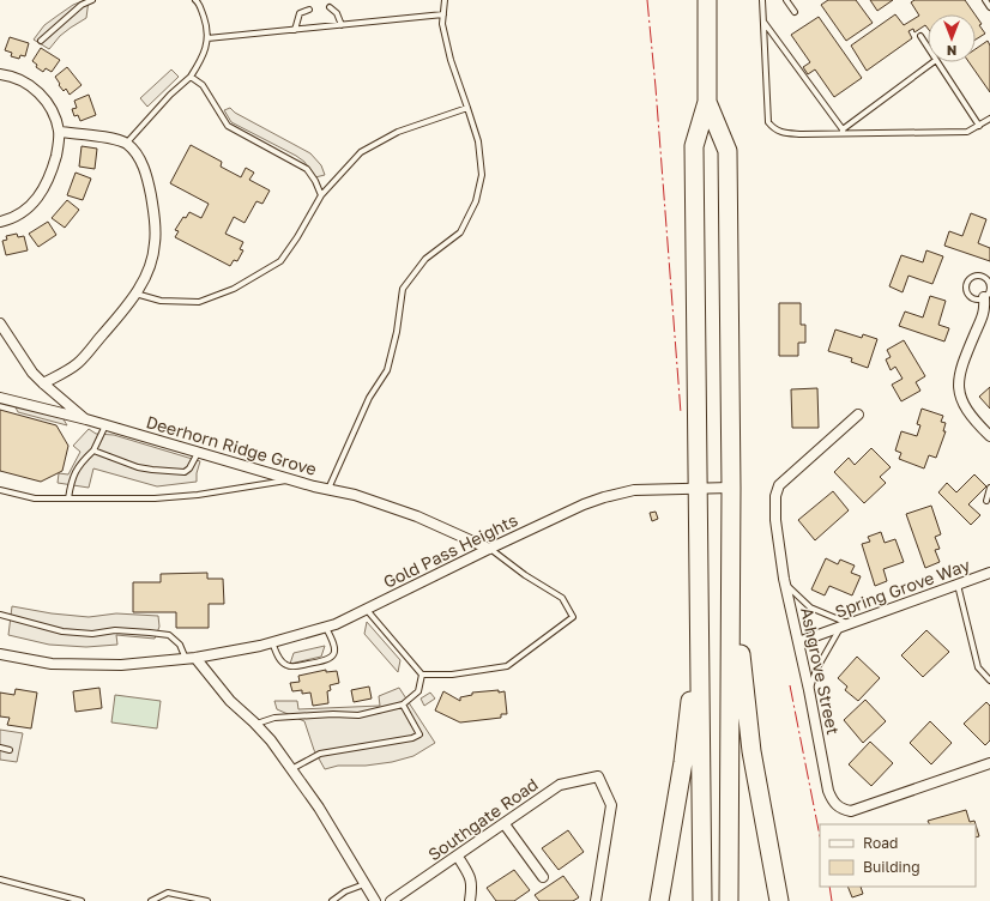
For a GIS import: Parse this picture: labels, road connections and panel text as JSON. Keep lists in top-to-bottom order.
{
  "streets": {
    "street": [
      "Deerhorn Ridge Grove",
      "Gold Pass Heights",
      "Spring Grove Way",
      "Ashgrove Street",
      "Southgate Road"
    ]
  },
  "crossings": [
    ["Deerhorn Ridge Grove", "Gold Pass Heights"],
    ["Spring Grove Way", "Ashgrove Street"]
  ],
  "legend": ["Road", "Building"],
  "north": "bottom"
}
